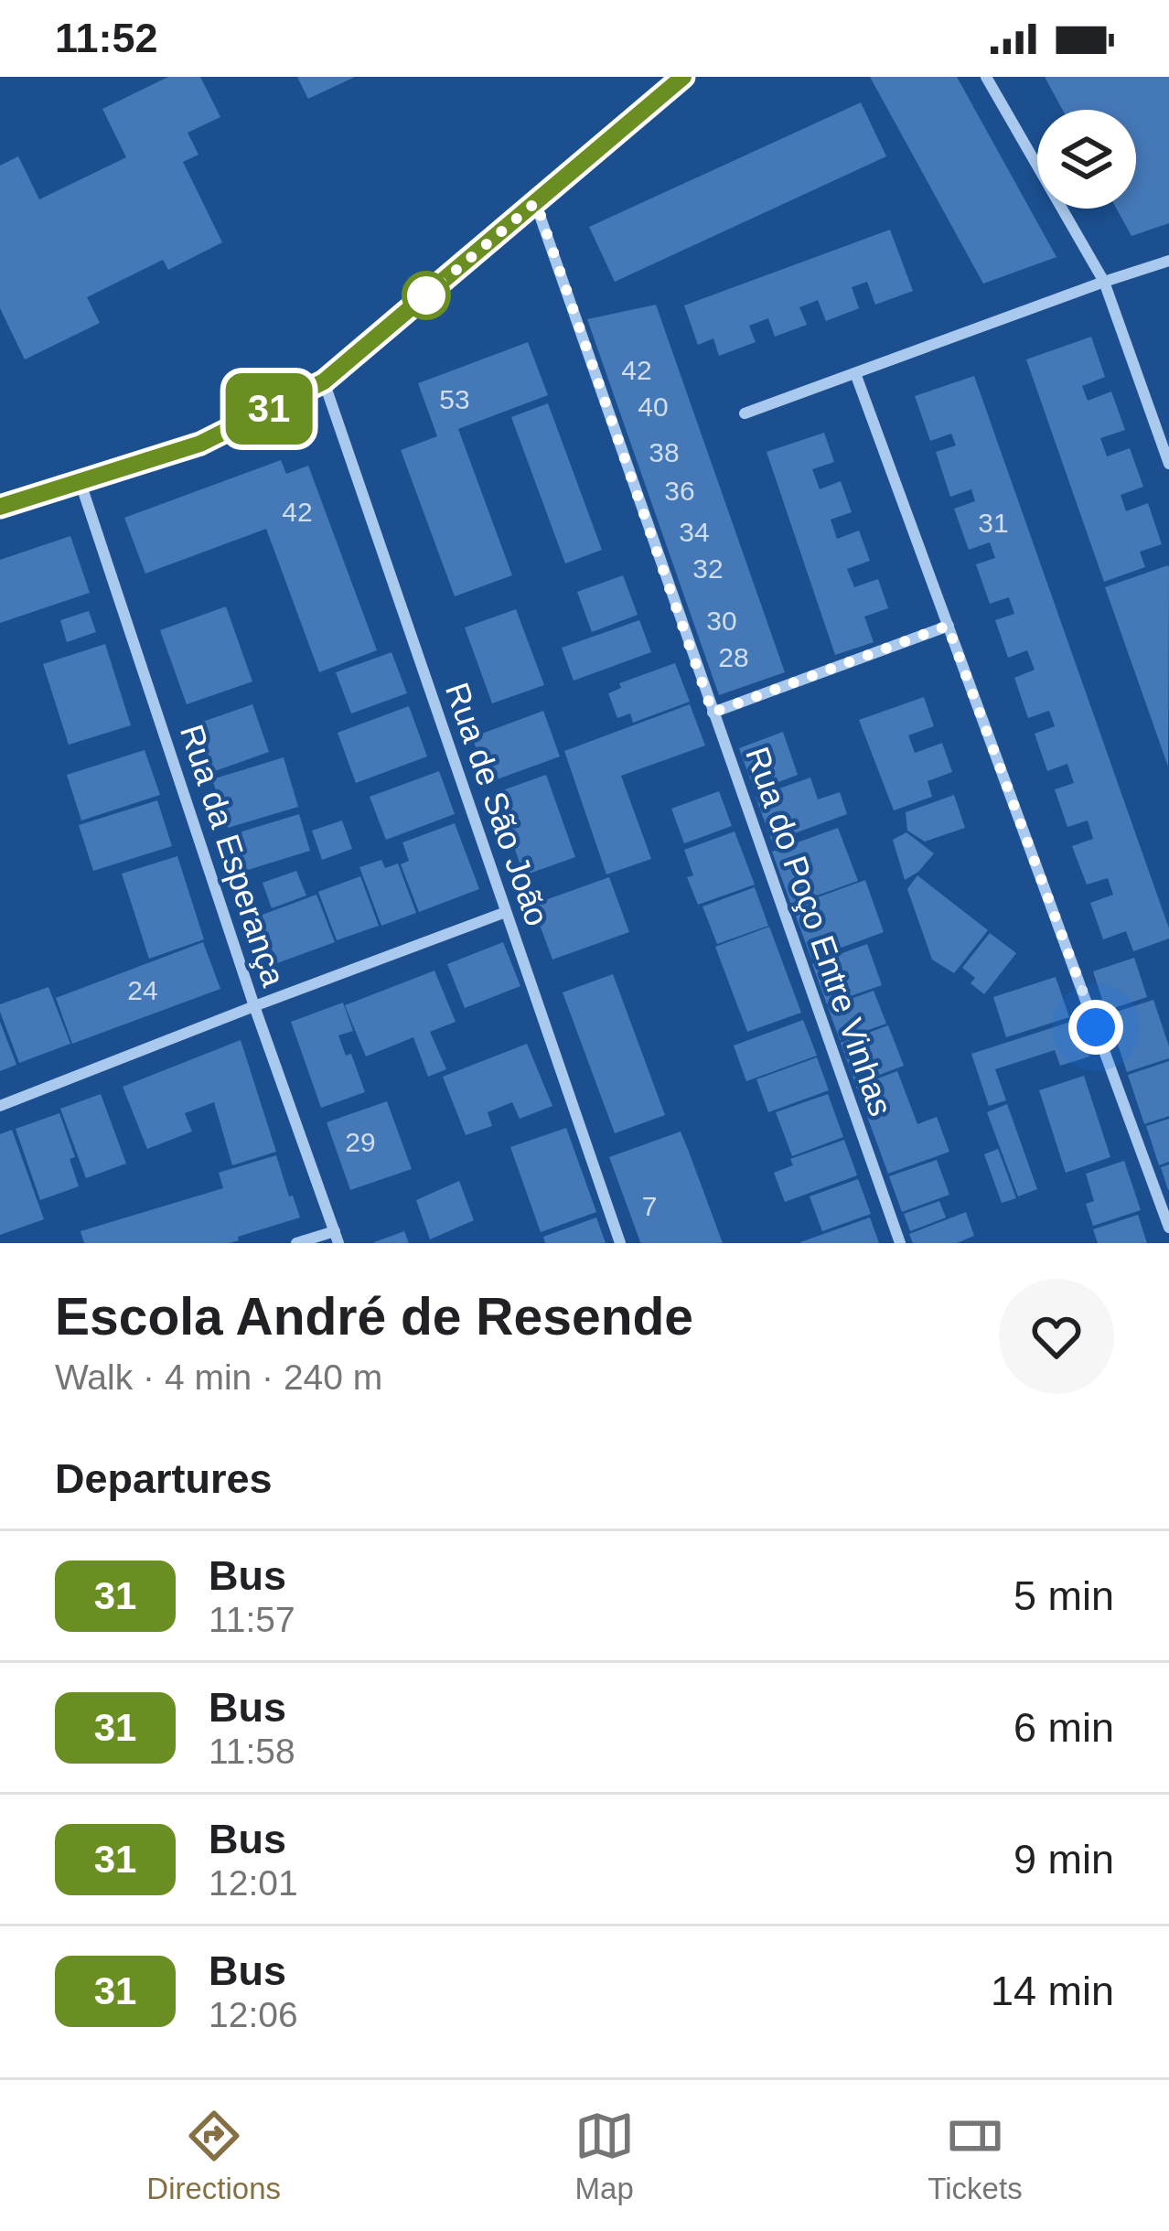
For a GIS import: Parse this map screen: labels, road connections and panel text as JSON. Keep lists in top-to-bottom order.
{
  "streets": {
    "street": ["Rua de São João", "Rua da Esperança", "Rua do Poço Entre Vinhas"]
  },
  "lines": ["bus line 31"],
  "house_numbers": [
    "42",
    "53",
    "40",
    "38",
    "36",
    "42",
    "31",
    "34",
    "32",
    "30",
    "28",
    "24",
    "29",
    "7"
  ],
  "page": {
    "status": "11:52",
    "on_map": "31",
    "heading": [
      ["Escola André de Resende", "Walk · 4 min · 240 m"],
      "Departures"
    ],
    "list": [
      {
        "mark": "31",
        "name": "Bus",
        "note": "11:57",
        "value": "5 min"
      },
      {
        "mark": "31",
        "name": "Bus",
        "note": "11:58",
        "value": "6 min"
      },
      {
        "mark": "31",
        "name": "Bus",
        "note": "12:01",
        "value": "9 min"
      },
      {
        "mark": "31",
        "name": "Bus",
        "note": "12:06",
        "value": "14 min"
      }
    ],
    "tabs": ["Directions", "Map", "Tickets"]
  }
}
